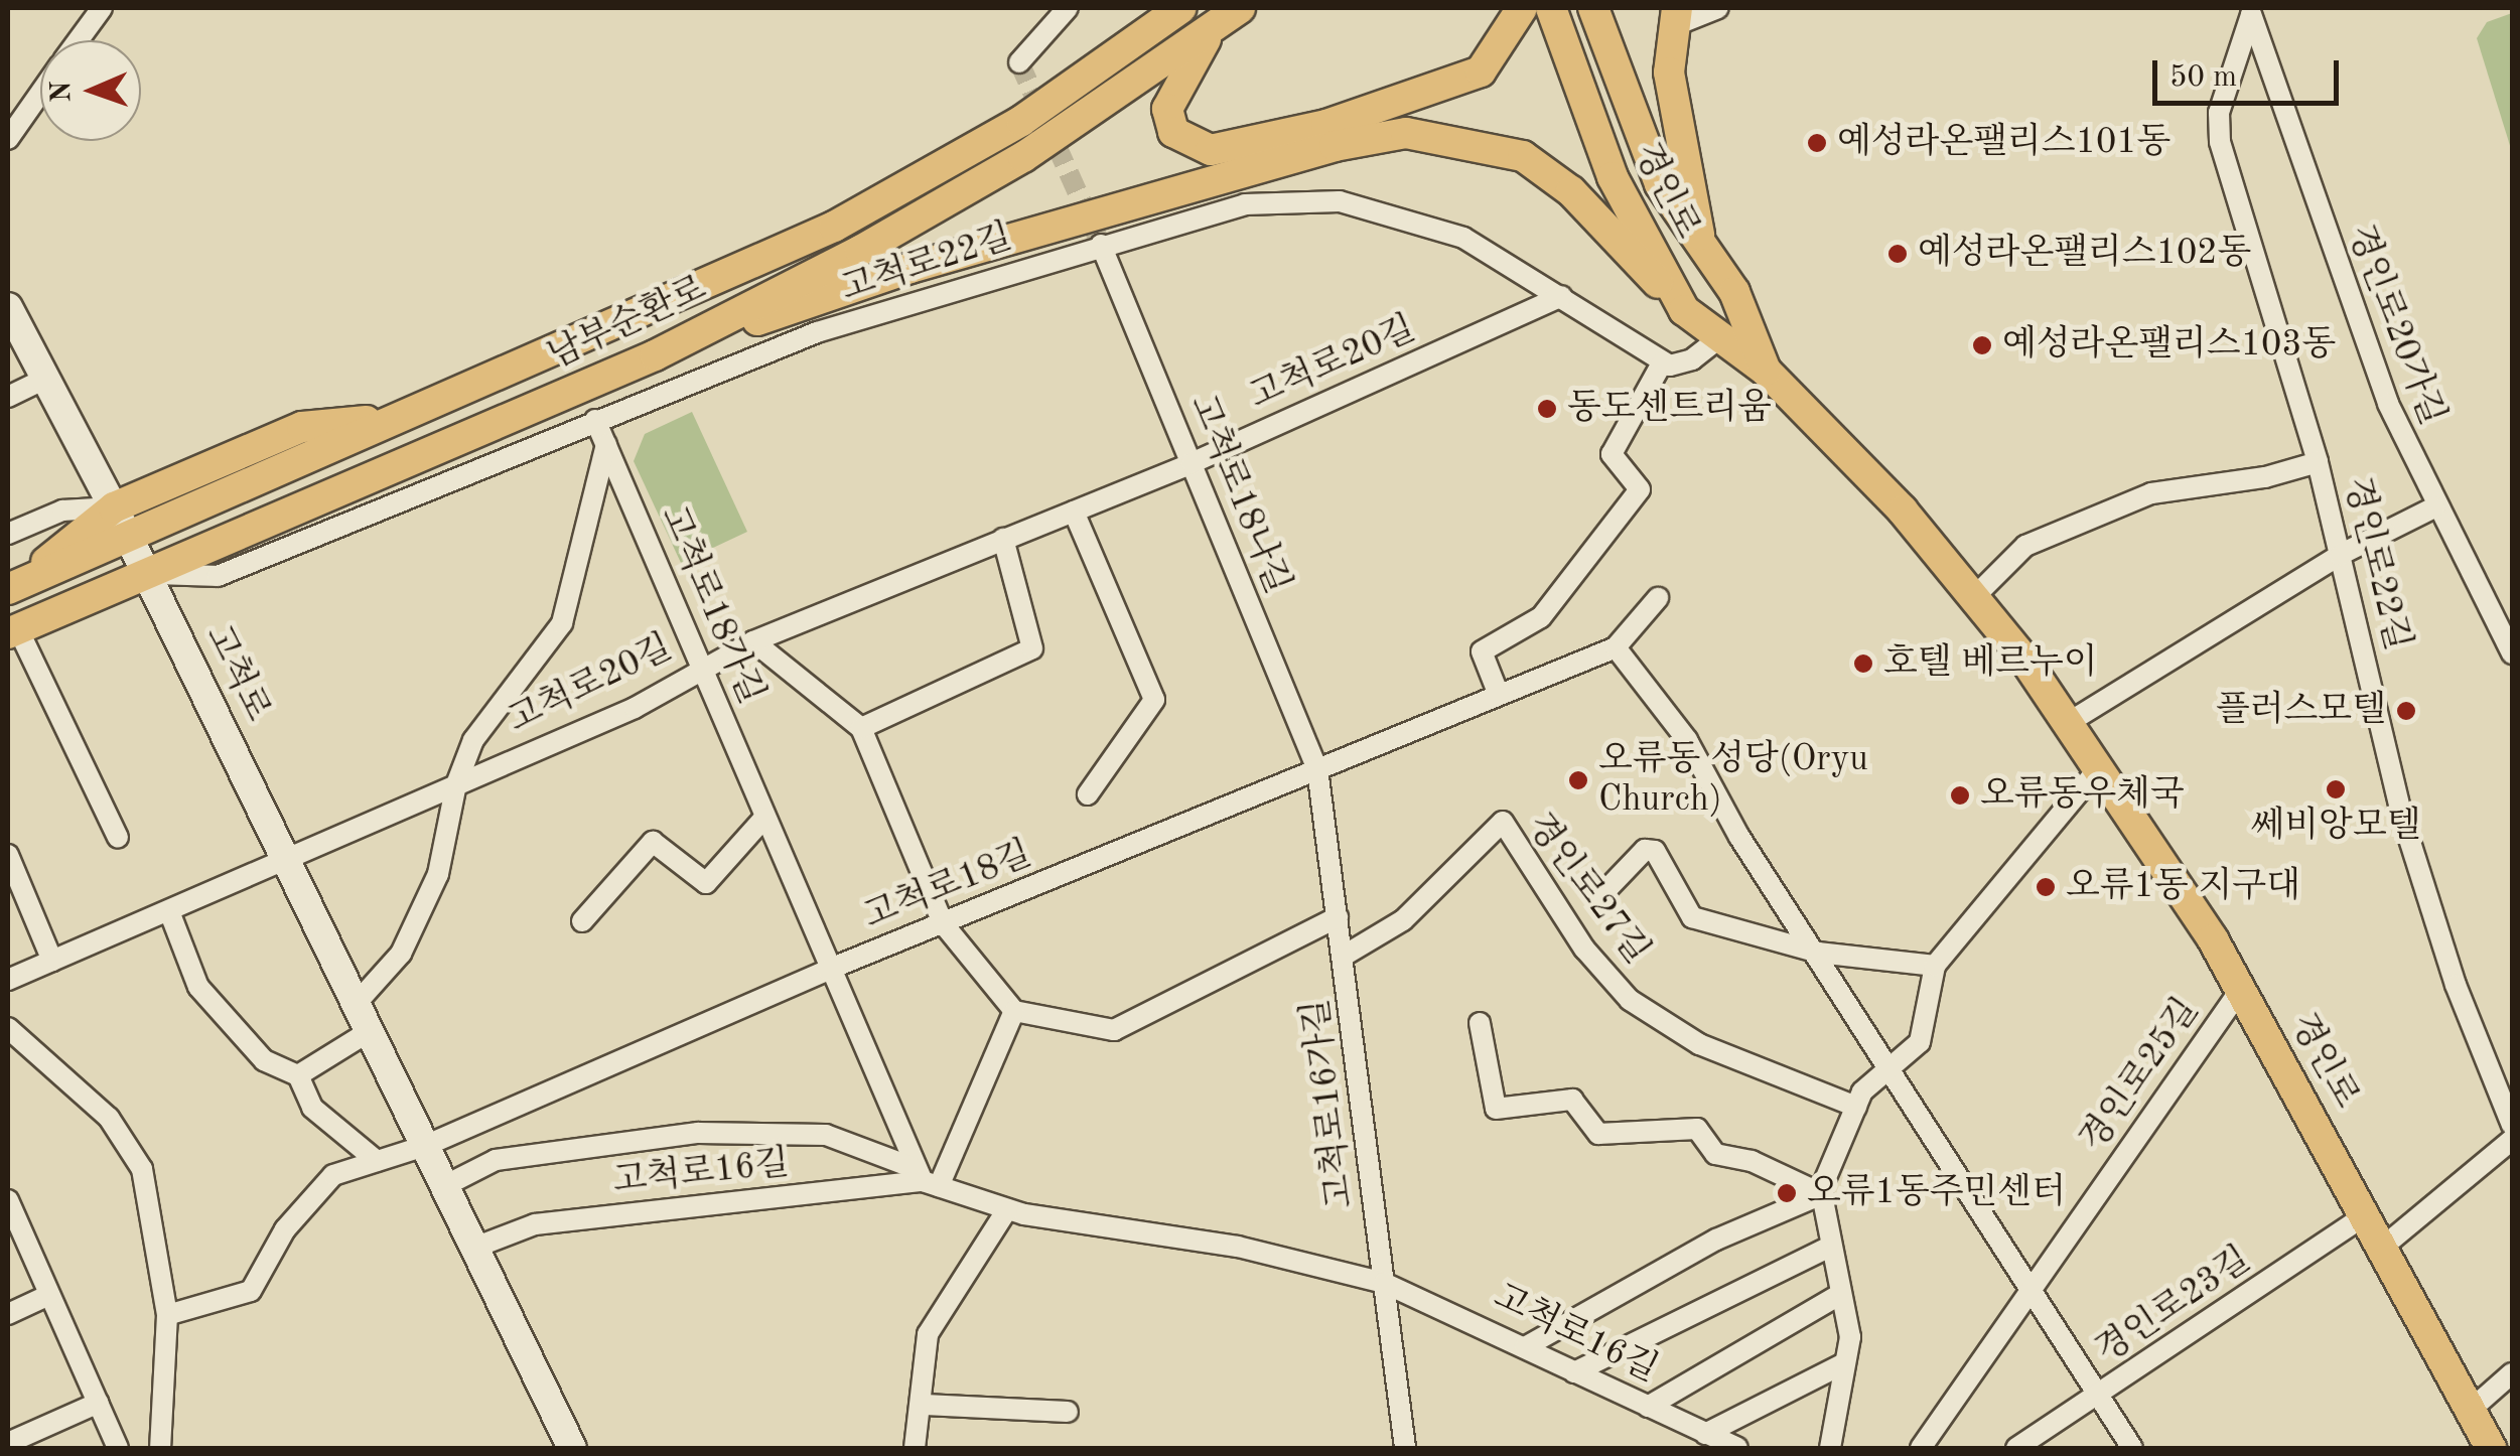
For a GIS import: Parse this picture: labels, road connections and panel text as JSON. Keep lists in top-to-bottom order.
{
  "streets": {
    "main road": ["경인로", "남부순환로", "고척로"],
    "street": [
      "고척로22길",
      "경인로20가길",
      "고척로20길",
      "고척로18나길",
      "경인로22길",
      "고척로18가길",
      "고척로18길",
      "경인로27길",
      "경인로25길",
      "고척로16가길",
      "고척로16길",
      "경인로23길"
    ]
  },
  "crossings": [
    ["경인로", "경인로25길"],
    ["경인로", "경인로23길"],
    ["고척로22길", "남부순환로"],
    ["고척로22길", "고척로20길"],
    ["고척로22길", "고척로18나길"],
    ["고척로22길", "고척로18가길"],
    ["고척로22길", "고척로"],
    ["남부순환로", "고척로"],
    ["경인로20가길", "경인로22길"],
    ["고척로20길", "고척로18나길"],
    ["고척로20길", "고척로18가길"],
    ["고척로20길", "고척로"],
    ["고척로18나길", "고척로18길"],
    ["고척로18나길", "고척로16가길"],
    ["고척로18가길", "고척로18길"],
    ["고척로18가길", "고척로16길"],
    ["고척로", "고척로18길"],
    ["고척로", "고척로16길"],
    ["고척로18길", "고척로16가길"],
    ["경인로27길", "고척로16가길"],
    ["고척로16가길", "고척로16길"]
  ],
  "places": [
    "예성라온팰리스101동",
    "예성라온팰리스102동",
    "예성라온팰리스103동",
    "동도센트리움",
    "호텔 베르누이",
    "플러스모텔",
    "오류동 성당(Oryu Church)",
    "쎄비앙모텔",
    "오류동우체국",
    "오류1동 지구대",
    "오류1동주민센터"
  ],
  "scale_bar": "50 m",
  "north": "left"
}
